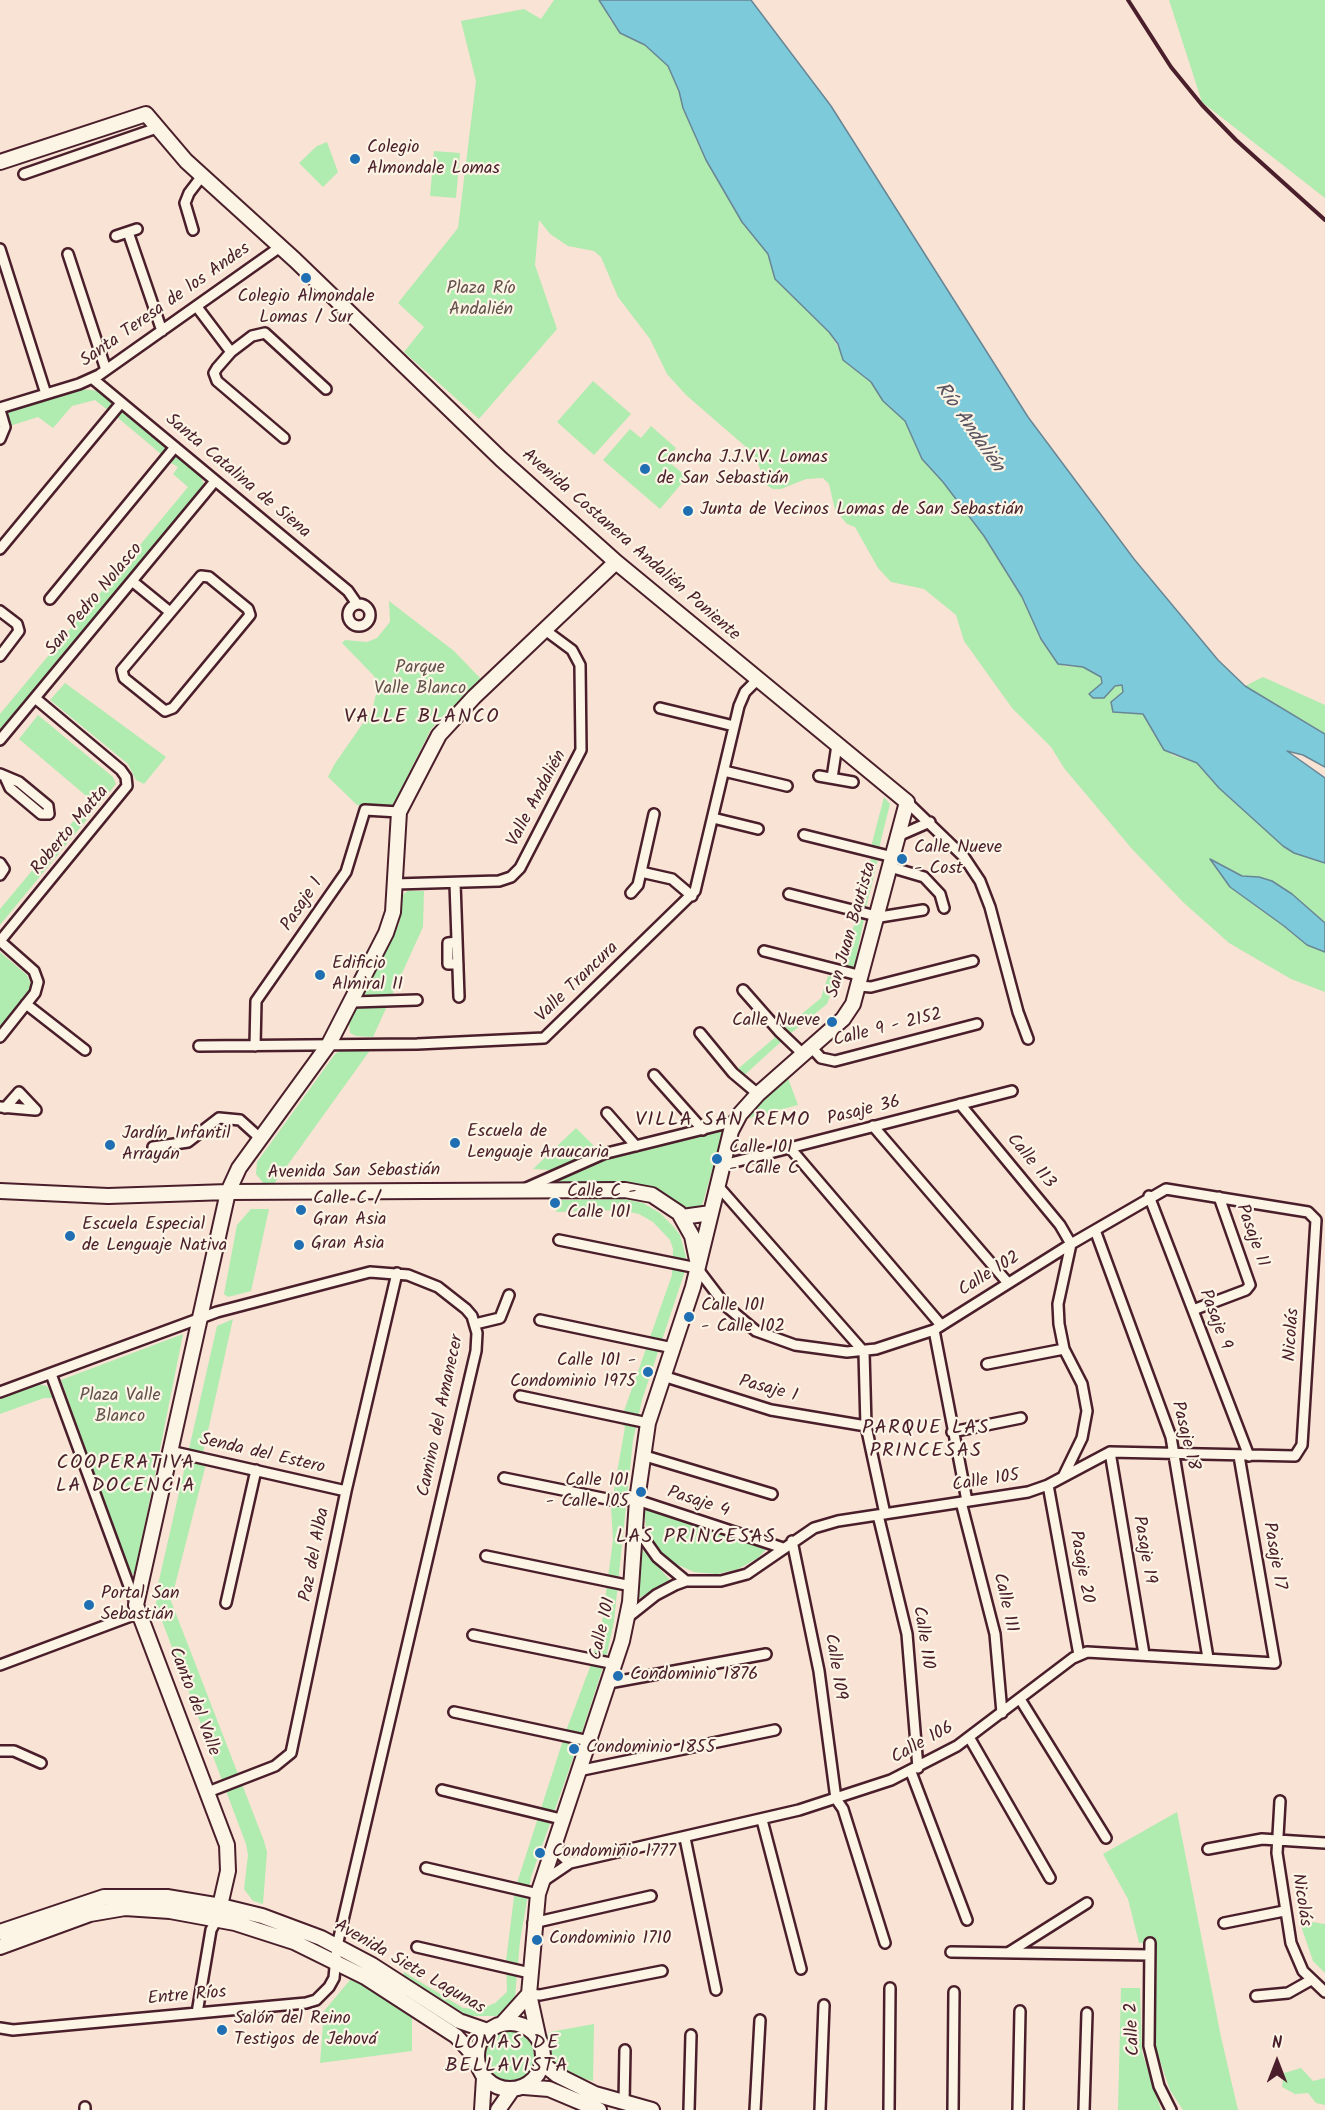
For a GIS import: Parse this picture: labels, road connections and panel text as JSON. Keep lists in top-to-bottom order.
{
  "streets": {
    "street": [
      "Santa Teresa de los Andes",
      "Santa Catalina de Siena",
      "Avenida Costanera Andalién Poniente",
      "San Pedro Nolasco",
      "Valle Andalién",
      "Roberto Matta",
      "Pasaje 1",
      "San Juan Bautista",
      "Valle Trancura",
      "Calle 9 - 2152",
      "Pasaje 36",
      "Calle 113",
      "Avenida San Sebastián",
      "Pasaje 11",
      "Calle 102",
      "Pasaje 9",
      "Nicolás",
      "Camino del Amanecer",
      "Pasaje 18",
      "Senda del Estero",
      "Calle 105",
      "Pasaje 4",
      "Pasaje 19",
      "Paz del Alba",
      "Pasaje 17",
      "Pasaje 20",
      "Calle 111",
      "Calle 101",
      "Calle 110",
      "Calle 109",
      "Canto del Valle",
      "Calle 106",
      "Avenida Siete Lagunas",
      "Entre Ríos",
      "Calle 2"
    ]
  },
  "crossings": [
    ["Santa Teresa de los Andes", "Santa Catalina de Siena"],
    ["Santa Teresa de los Andes", "Avenida Costanera Andalién Poniente"],
    ["Santa Catalina de Siena", "San Pedro Nolasco"],
    ["Avenida Costanera Andalién Poniente", "San Juan Bautista"],
    ["Avenida Costanera Andalién Poniente", "Valle Trancura"],
    ["San Pedro Nolasco", "Roberto Matta"],
    ["Pasaje 1", "Valle Trancura"],
    ["Pasaje 1", "Calle 101"],
    ["Pasaje 1", "Calle 110"],
    ["San Juan Bautista", "Calle 9 - 2152"],
    ["San Juan Bautista", "Pasaje 36"],
    ["San Juan Bautista", "Avenida San Sebastián"],
    ["San Juan Bautista", "Calle 102"],
    ["San Juan Bautista", "Calle 101"],
    ["Pasaje 36", "Calle 113"],
    ["Calle 113", "Calle 102"],
    ["Avenida San Sebastián", "Calle 102"],
    ["Avenida San Sebastián", "Calle 101"],
    ["Pasaje 11", "Calle 102"],
    ["Pasaje 11", "Pasaje 9"],
    ["Calle 102", "Pasaje 9"],
    ["Calle 102", "Nicolás"],
    ["Calle 102", "Pasaje 18"],
    ["Calle 102", "Calle 111"],
    ["Calle 102", "Calle 101"],
    ["Calle 102", "Calle 110"],
    ["Pasaje 9", "Calle 105"],
    ["Pasaje 9", "Pasaje 17"],
    ["Nicolás", "Calle 105"],
    ["Camino del Amanecer", "Paz del Alba"],
    ["Camino del Amanecer", "Avenida Siete Lagunas"],
    ["Camino del Amanecer", "Entre Ríos"],
    ["Pasaje 18", "Calle 105"],
    ["Pasaje 18", "Pasaje 17"],
    ["Senda del Estero", "Paz del Alba"],
    ["Calle 105", "Pasaje 4"],
    ["Calle 105", "Pasaje 19"],
    ["Calle 105", "Pasaje 17"],
    ["Calle 105", "Pasaje 20"],
    ["Calle 105", "Calle 111"],
    ["Calle 105", "Calle 101"],
    ["Calle 105", "Calle 110"],
    ["Calle 105", "Calle 109"],
    ["Pasaje 4", "Calle 101"],
    ["Paz del Alba", "Canto del Valle"],
    ["Pasaje 20", "Calle 106"],
    ["Calle 111", "Calle 106"],
    ["Calle 101", "Calle 106"],
    ["Calle 101", "Avenida Siete Lagunas"],
    ["Calle 110", "Calle 106"],
    ["Calle 109", "Calle 106"],
    ["Canto del Valle", "Avenida Siete Lagunas"],
    ["Canto del Valle", "Entre Ríos"],
    ["Avenida Siete Lagunas", "Entre Ríos"]
  ],
  "districts": [
    "VALLE BLANCO",
    "VILLA SAN REMO",
    "PARQUE LAS PRINCESAS",
    "COOPERATIVA LA DOCENCIA",
    "LAS PRINCESAS",
    "LOMAS DE BELLAVISTA"
  ],
  "water": ["Río Andalién"],
  "parks": ["Plaza Río Andalién", "Parque Valle Blanco", "Plaza Valle Blanco"],
  "places": [
    "Colegio Almondale Lomas",
    "Colegio Almondale Lomas / Sur",
    "Cancha J.J.V.V. Lomas de San Sebastián",
    "Junta de Vecinos Lomas de San Sebastián",
    "Calle Nueve - Cost",
    "Edificio Almiral II",
    "Calle Nueve",
    "Escuela de Lenguaje Araucaria",
    "Jardín Infantil Arrayán",
    "Calle 101 - Calle C",
    "Calle C - Calle 101",
    "Calle C / Gran Asia",
    "Escuela Especial de Lenguaje Nativa",
    "Gran Asia",
    "Calle 101 - Calle 102",
    "Calle 101 - Condominio 1975",
    "Calle 101 - Calle 105",
    "Portal San Sebastián",
    "Condominio 1876",
    "Condominio 1855",
    "Condominio 1777",
    "Condominio 1710",
    "Salón del Reino Testigos de Jehová"
  ],
  "north": "top"
}
